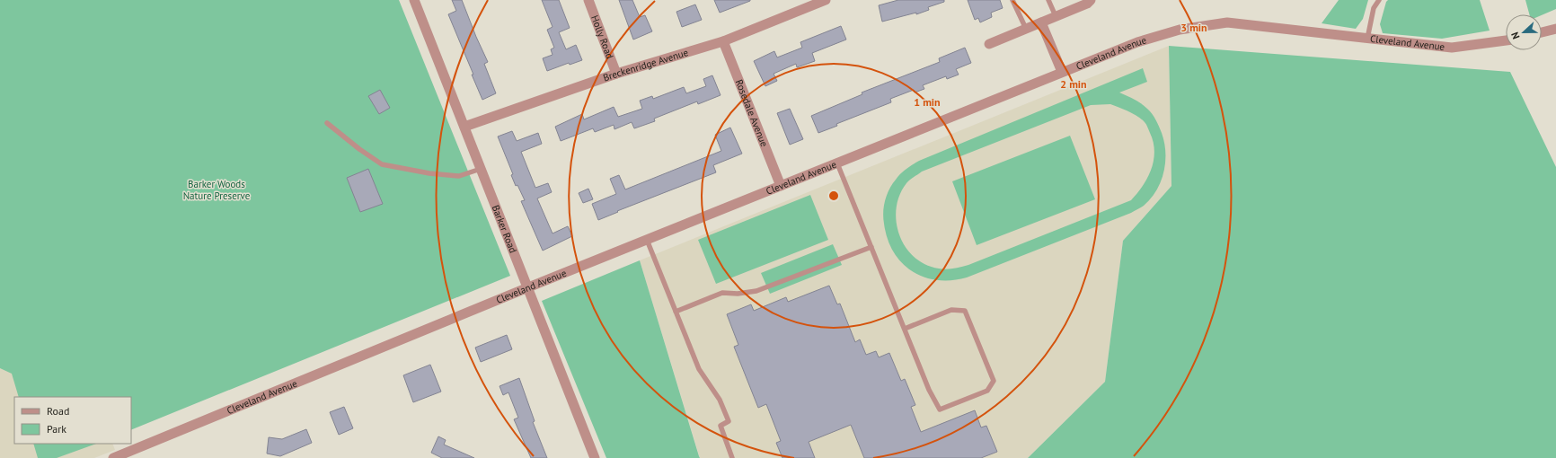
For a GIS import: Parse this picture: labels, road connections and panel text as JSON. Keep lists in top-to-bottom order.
{
  "streets": {
    "street": [
      "Holly Road",
      "Cleveland Avenue",
      "Breckenridge Avenue",
      "Rosedale Avenue",
      "Barker Road"
    ]
  },
  "crossings": [
    ["Holly Road", "Breckenridge Avenue"],
    ["Cleveland Avenue", "Rosedale Avenue"],
    ["Cleveland Avenue", "Barker Road"],
    ["Breckenridge Avenue", "Rosedale Avenue"],
    ["Breckenridge Avenue", "Barker Road"]
  ],
  "parks": ["Barker Woods Nature Preserve"],
  "legend": ["Road", "Park"],
  "north": "left",
  "rings": ["3 min", "2 min", "1 min"]
}
